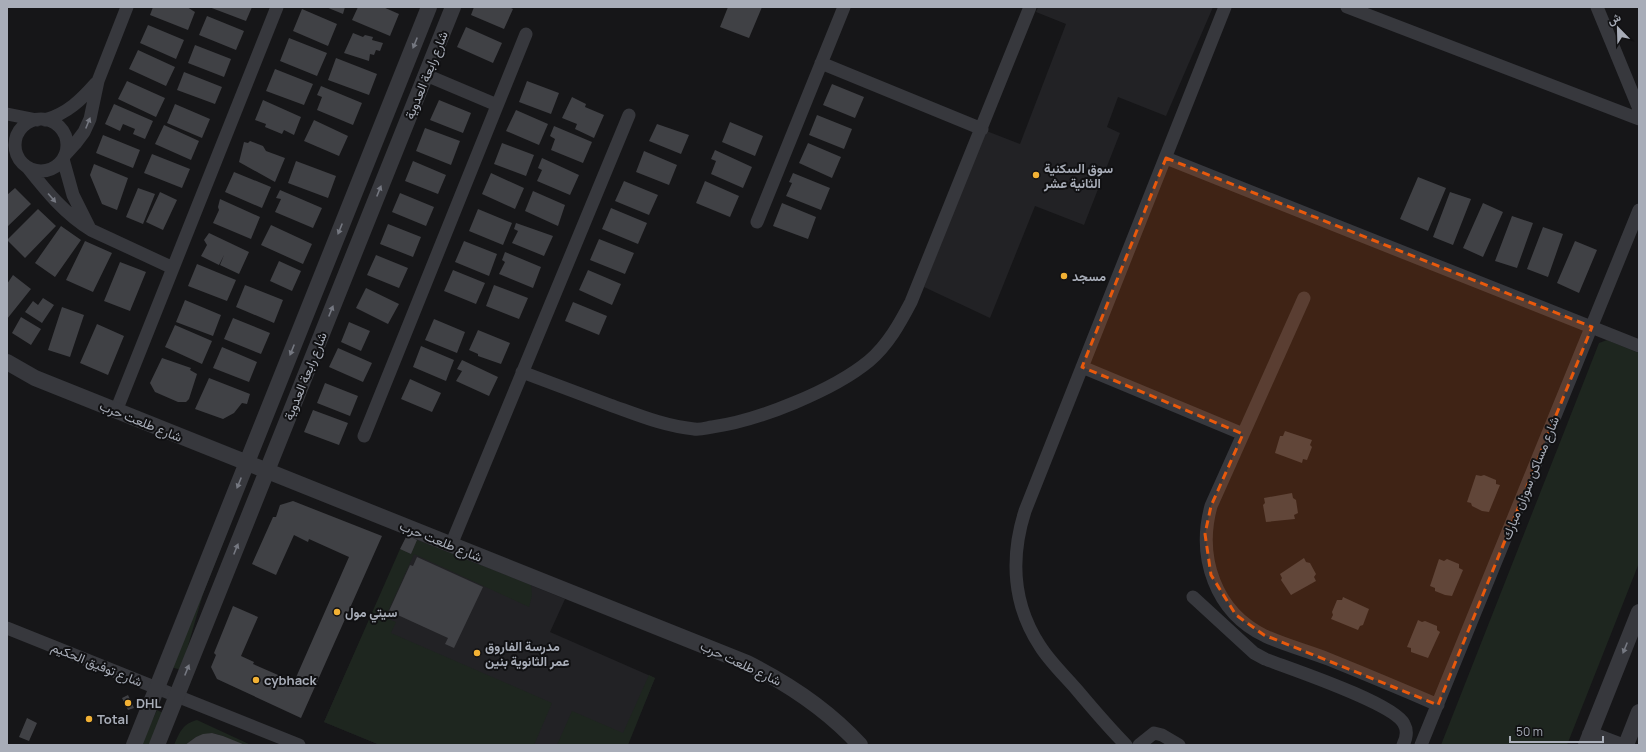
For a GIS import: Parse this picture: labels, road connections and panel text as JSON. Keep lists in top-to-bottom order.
{
  "streets": {
    "street": [
      "شارع رابعة العدوية",
      "شارع طلعت حرب",
      "شارع مساكن سوزان مبارك",
      "شارع توفيق الحكيم"
    ]
  },
  "crossings": [
    ["شارع رابعة العدوية", "شارع طلعت حرب"],
    ["شارع رابعة العدوية", "شارع توفيق الحكيم"]
  ],
  "places": [
    "سوق السكنية الثانية عشر",
    "مسجد",
    "سيتي مول",
    "مدرسة الفاروق عمر الثانوية بنين",
    "cybhack",
    "DHL",
    "Total"
  ],
  "scale_bar": "50 m",
  "north": "top left"
}
